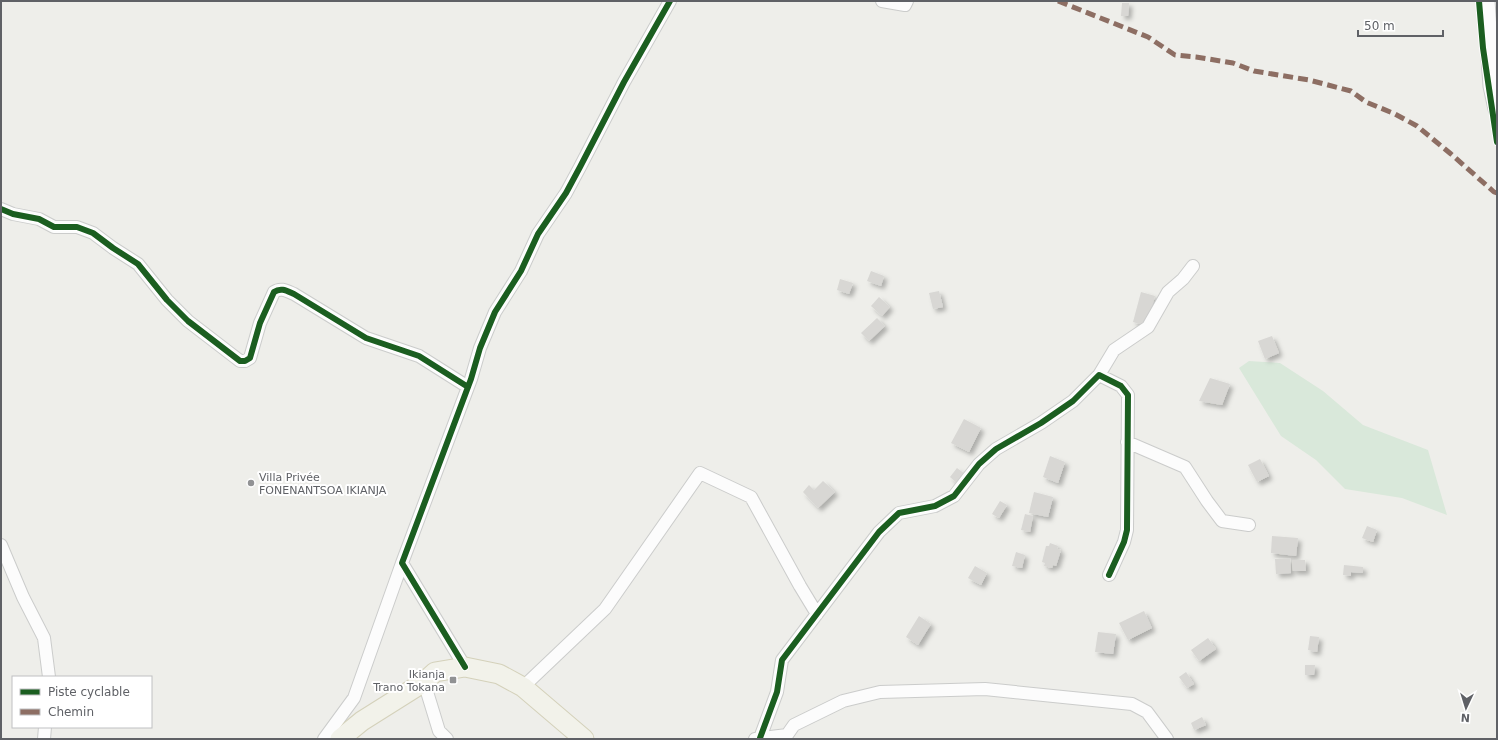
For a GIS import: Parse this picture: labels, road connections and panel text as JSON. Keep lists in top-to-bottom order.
{
  "places": {
    "other": ["Villa Privée FONENANTSOA IKIANJA"],
    "transit": ["Ikianja Trano Tokana"]
  },
  "legend": ["Piste cyclable", "Chemin"],
  "scale_bar": "50 m",
  "north": "bottom"
}
